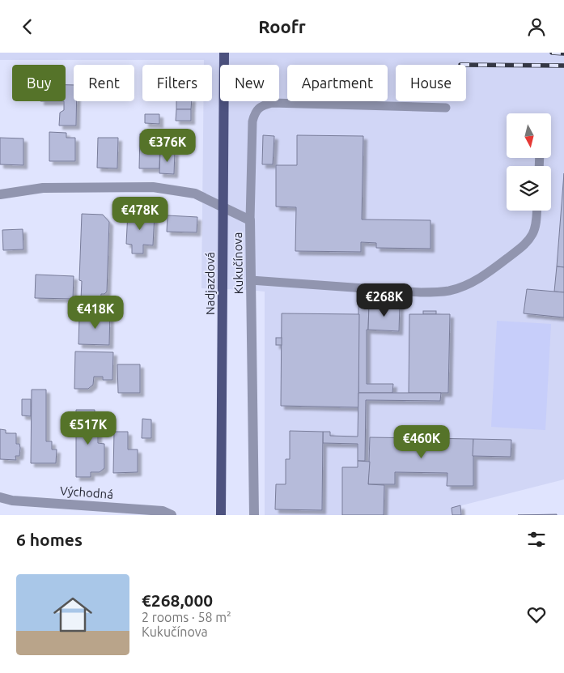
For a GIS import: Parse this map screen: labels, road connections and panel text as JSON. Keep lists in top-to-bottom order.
{
  "streets": {
    "main road": ["Nadjazdová"],
    "street": ["Kukučínova", "Východná"]
  },
  "north": "bottom",
  "page": {
    "header": "Roofr",
    "chip": [
      "Buy",
      "Rent",
      "Filters",
      "New",
      "Apartment",
      "House"
    ],
    "price": [
      "€376K",
      "€478K",
      "€268K",
      "€418K",
      "€517K",
      "€460K"
    ],
    "heading": "6 homes",
    "list": [
      {
        "name": "€268,000",
        "note": "2 rooms · 58 m² · Kukučínova"
      }
    ]
  }
}
